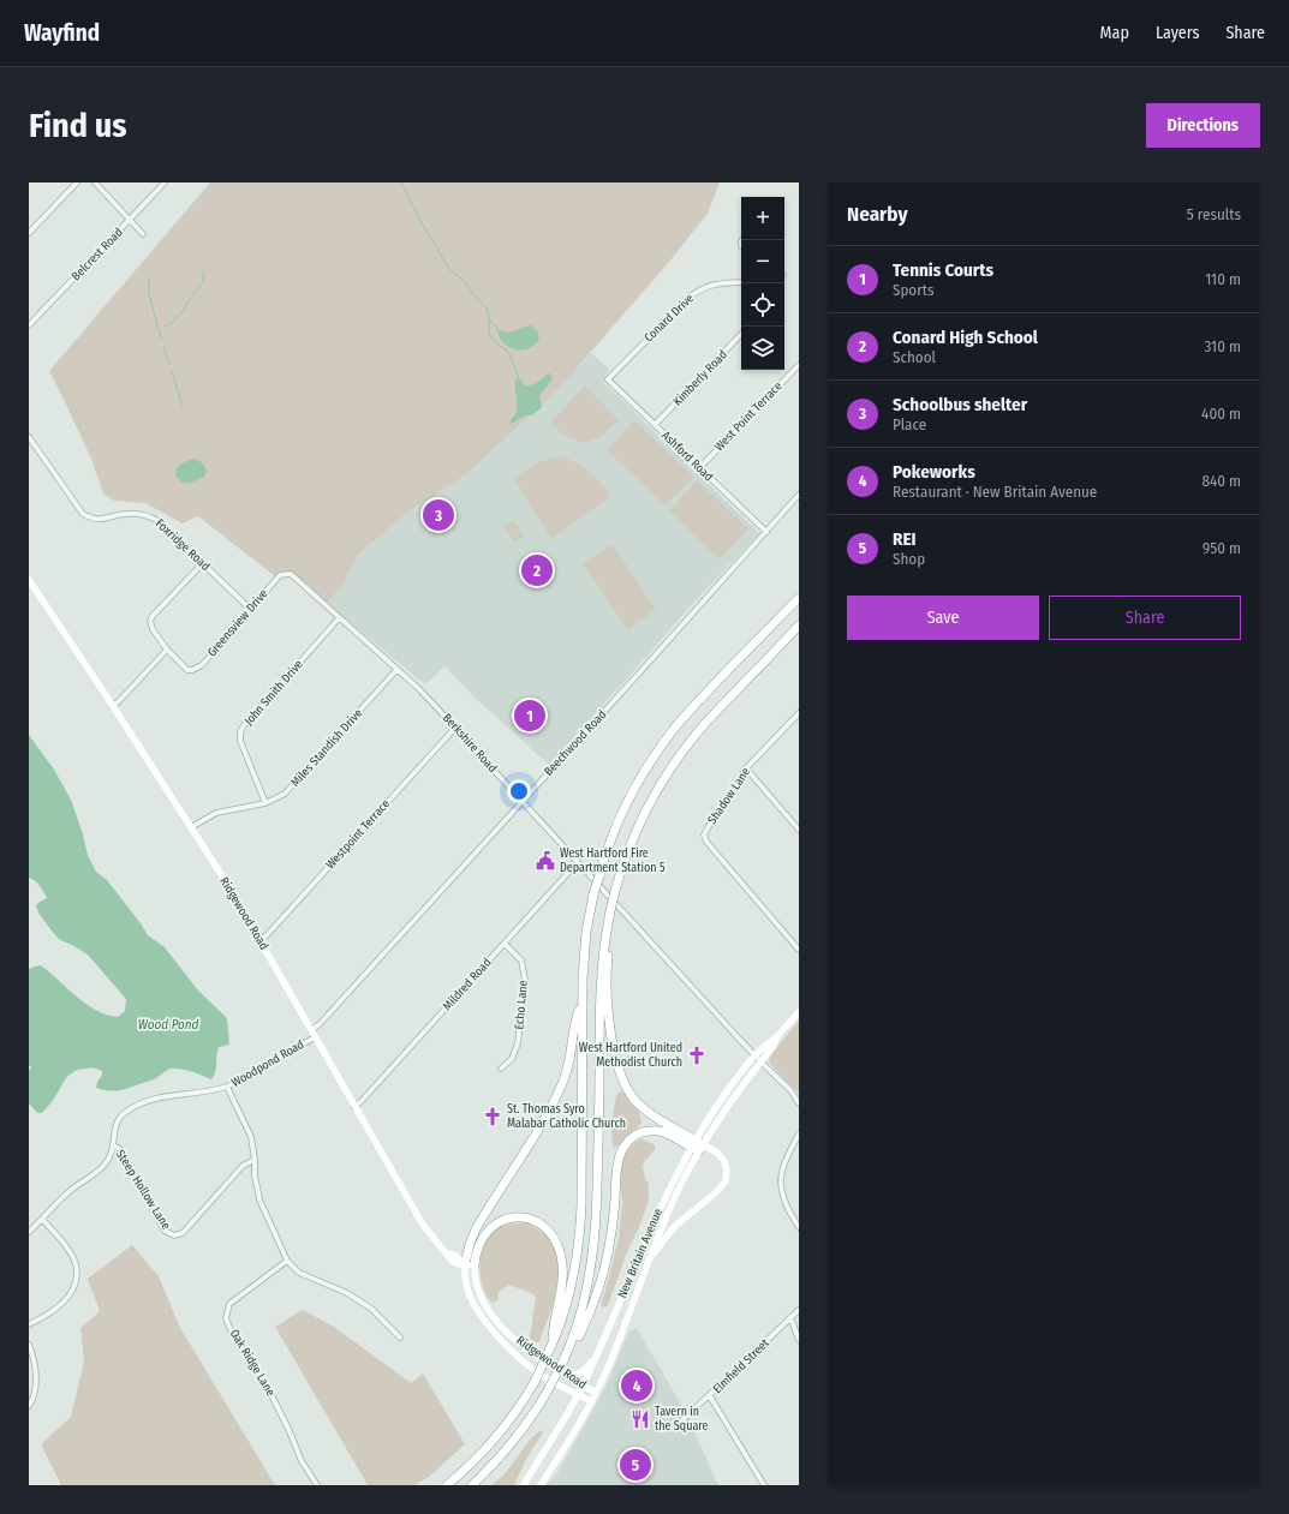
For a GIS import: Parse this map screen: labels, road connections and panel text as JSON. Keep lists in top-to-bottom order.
{
  "streets": {
    "main road": ["Ridgewood Road", "New Britain Avenue"],
    "street": [
      "Belcrest Road",
      "Conard Drive",
      "Kimberly Road",
      "West Point Terrace",
      "Ashford Road",
      "Foxridge Road",
      "Greensview Drive",
      "John Smith Drive",
      "Berkshire Road",
      "Beechwood Road",
      "Miles Standish Drive",
      "Shadow Lane",
      "Westpoint Terrace",
      "Mildred Road",
      "Echo Lane",
      "Woodpond Road",
      "Steep Hollow Lane",
      "Oak Ridge Lane",
      "Elmfield Street"
    ]
  },
  "crossings": [
    ["Conard Drive", "Ashford Road"],
    ["Kimberly Road", "Ashford Road"],
    ["West Point Terrace", "Ashford Road"],
    ["Ashford Road", "Beechwood Road"],
    ["Foxridge Road", "Greensview Drive"],
    ["Greensview Drive", "Berkshire Road"],
    ["John Smith Drive", "Berkshire Road"],
    ["John Smith Drive", "Miles Standish Drive"],
    ["Berkshire Road", "Beechwood Road"],
    ["Berkshire Road", "Miles Standish Drive"],
    ["Berkshire Road", "Westpoint Terrace"],
    ["Berkshire Road", "Mildred Road"],
    ["Berkshire Road", "New Britain Avenue"],
    ["Beechwood Road", "Ridgewood Road"],
    ["Miles Standish Drive", "Ridgewood Road"],
    ["Westpoint Terrace", "Ridgewood Road"],
    ["Ridgewood Road", "Mildred Road"],
    ["Ridgewood Road", "Woodpond Road"],
    ["Ridgewood Road", "New Britain Avenue"],
    ["Mildred Road", "Echo Lane"],
    ["Woodpond Road", "Steep Hollow Lane"]
  ],
  "water": ["Wood Pond"],
  "places": {
    "public building": ["West Hartford Fire Department Station 5"],
    "church": ["West Hartford United Methodist Church", "St. Thomas Syro Malabar Catholic Church"],
    "restaurant": ["Tavern in the Square"]
  },
  "page": {
    "header": "Wayfind",
    "nav": ["Map", "Layers", "Share"],
    "buttons": [
      "Directions",
      ["Save", "Share"]
    ],
    "title": "Find us",
    "heading": ["Nearby", "5 results"],
    "map_buttons": ["+", "−"],
    "list": [
      {
        "mark": "1",
        "name": "Tennis Courts",
        "note": "Sports",
        "value": "110 m"
      },
      {
        "mark": "2",
        "name": "Conard High School",
        "note": "School",
        "value": "310 m"
      },
      {
        "mark": "3",
        "name": "Schoolbus shelter",
        "note": "Place",
        "value": "400 m"
      },
      {
        "mark": "4",
        "name": "Pokeworks",
        "note": "Restaurant · New Britain Avenue",
        "value": "840 m"
      },
      {
        "mark": "5",
        "name": "REI",
        "note": "Shop",
        "value": "950 m"
      }
    ],
    "pins": [
      "3",
      "2",
      "1",
      "4",
      "5"
    ]
  }
}
